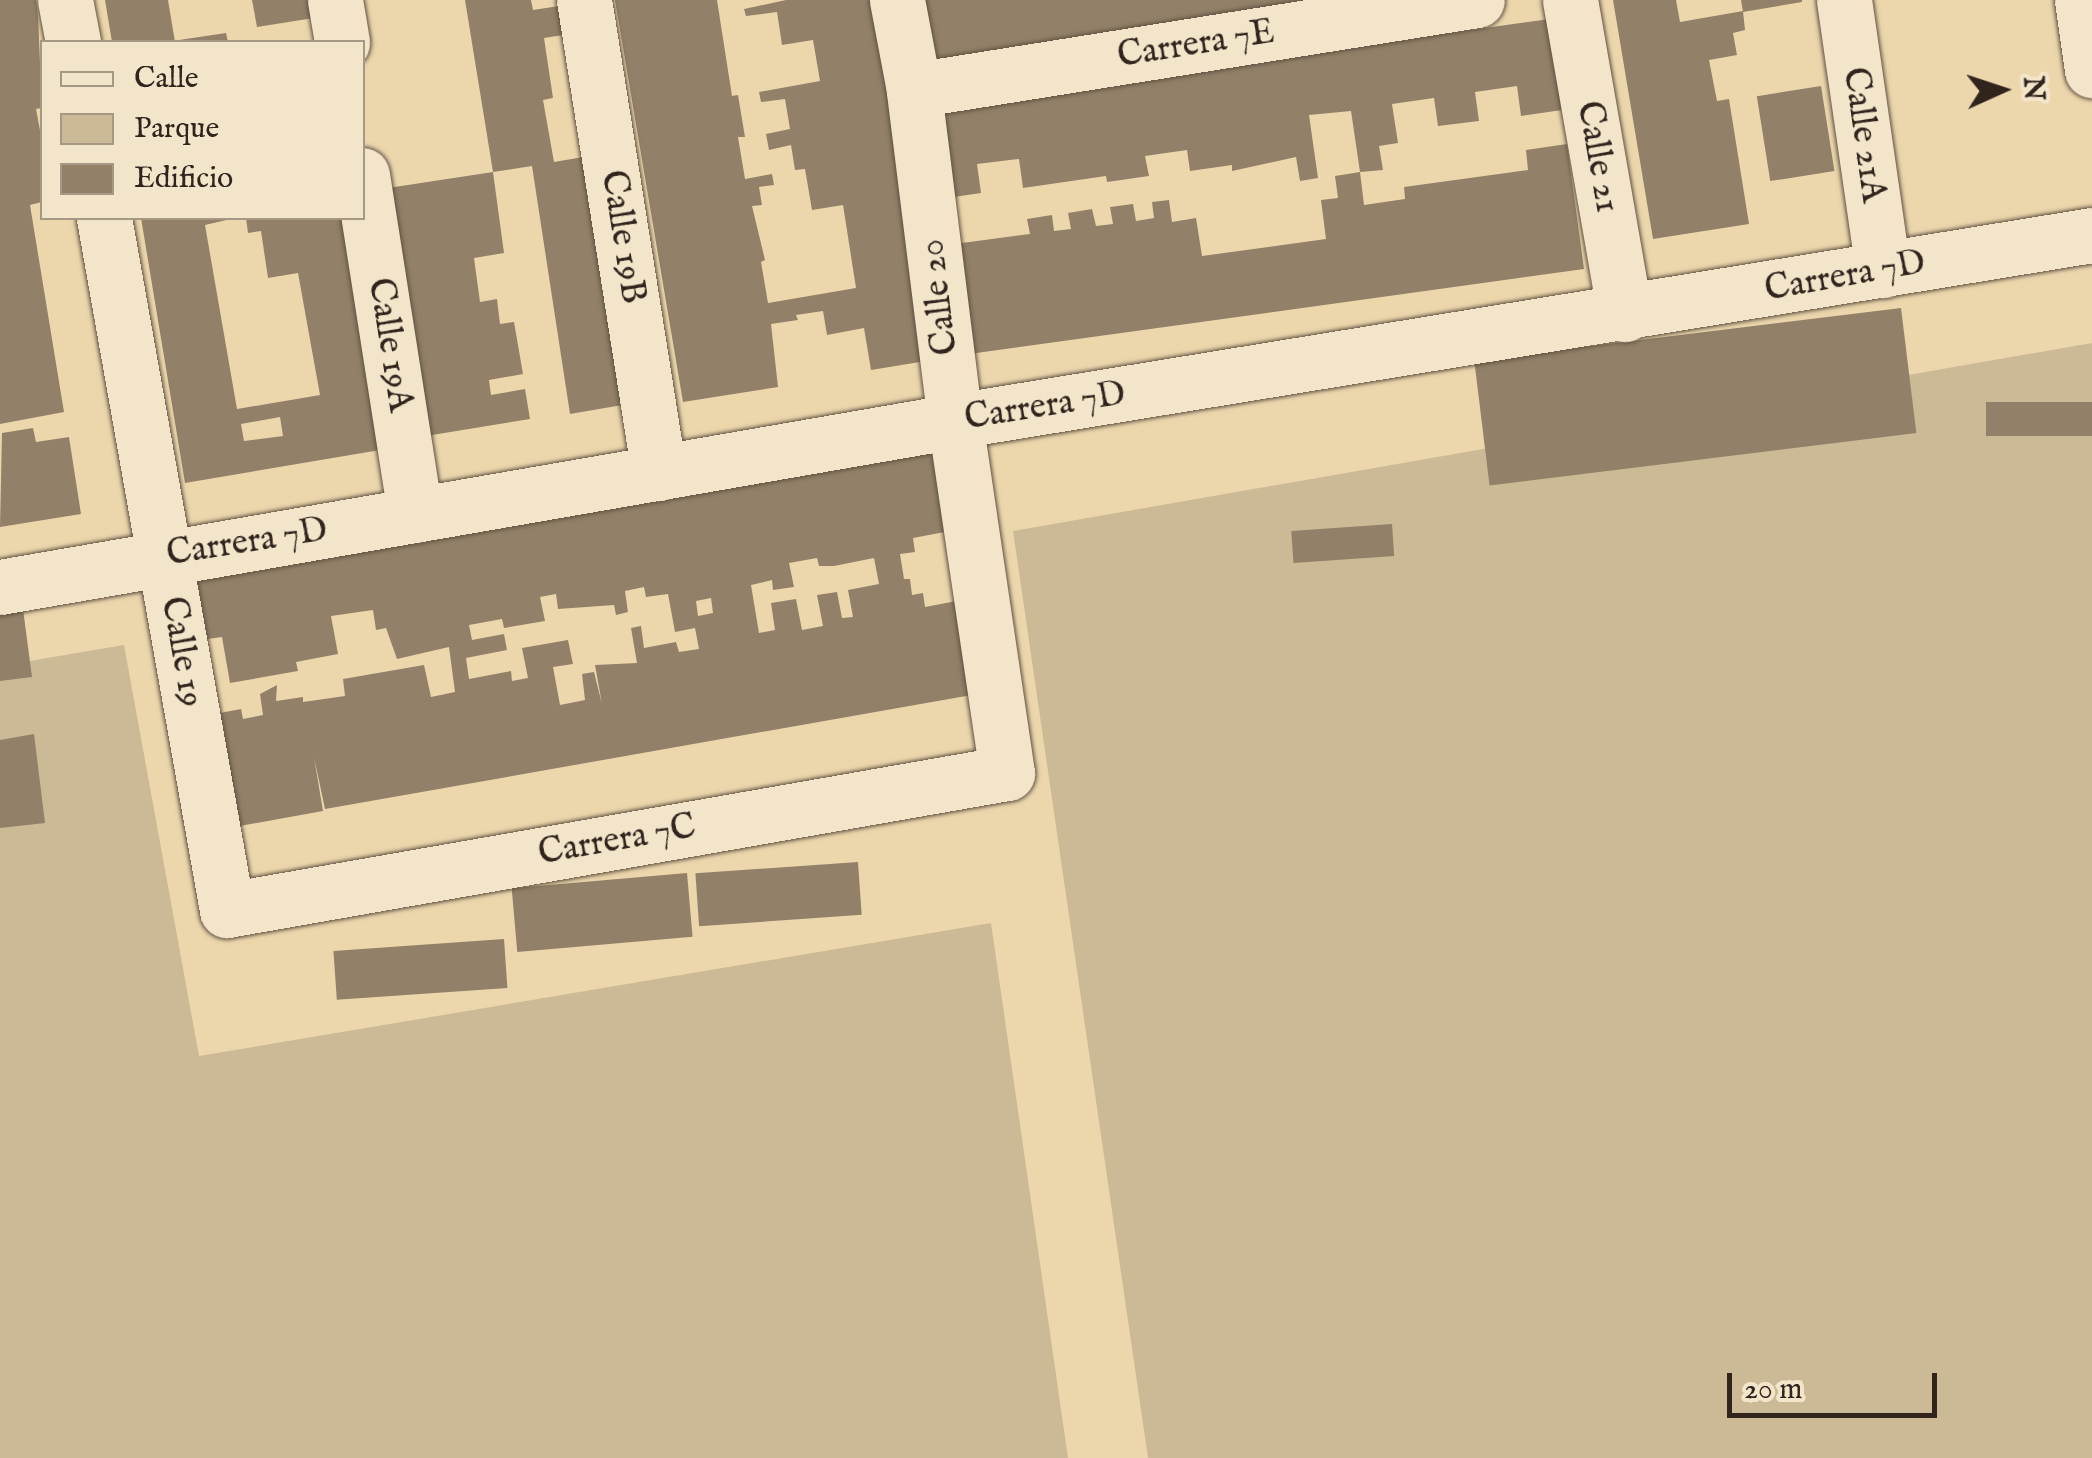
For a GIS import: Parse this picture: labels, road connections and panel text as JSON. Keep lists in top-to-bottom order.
{
  "streets": {
    "street": [
      "Carrera 7E",
      "Calle 21A",
      "Calle 21",
      "Calle 19B",
      "Carrera 7D",
      "Calle 20",
      "Calle 19A",
      "Calle 19",
      "Carrera 7C"
    ]
  },
  "crossings": [
    ["Carrera 7E", "Calle 20"],
    ["Calle 21A", "Carrera 7D"],
    ["Calle 21", "Carrera 7D"],
    ["Calle 19B", "Carrera 7D"],
    ["Carrera 7D", "Calle 20"],
    ["Carrera 7D", "Calle 19A"],
    ["Carrera 7D", "Calle 19"],
    ["Calle 20", "Carrera 7C"],
    ["Calle 19", "Carrera 7C"]
  ],
  "legend": ["Calle", "Parque", "Edificio"],
  "scale_bar": "20 m",
  "north": "right"
}
